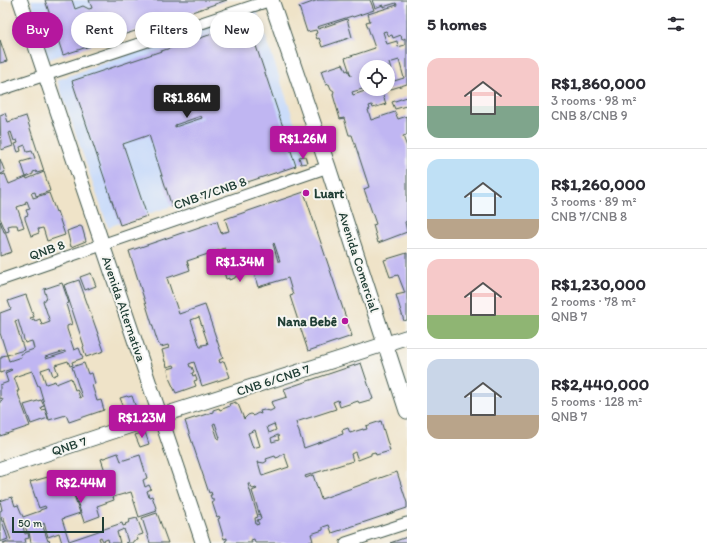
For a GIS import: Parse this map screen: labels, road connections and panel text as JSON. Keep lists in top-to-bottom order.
{
  "streets": {
    "main road": ["Avenida Comercial"],
    "street": [
      "CNB 7/CNB 8",
      "QNB 8",
      "Avenida Alternativa",
      "CNB 6/CNB 7",
      "QNB 7"
    ]
  },
  "crossings": [
    ["CNB 7/CNB 8", "QNB 8"],
    ["CNB 7/CNB 8", "Avenida Comercial"],
    ["CNB 7/CNB 8", "Avenida Alternativa"],
    ["QNB 8", "Avenida Alternativa"],
    ["Avenida Comercial", "CNB 6/CNB 7"],
    ["Avenida Alternativa", "CNB 6/CNB 7"],
    ["Avenida Alternativa", "QNB 7"],
    ["CNB 6/CNB 7", "QNB 7"]
  ],
  "places": ["Luart", "Nana Bebê"],
  "scale_bar": "50 m",
  "page": {
    "heading": "5 homes",
    "chip": [
      "Buy",
      "Rent",
      "Filters",
      "New"
    ],
    "list": [
      {
        "name": "R$1,860,000",
        "note": "3 rooms · 98 m² · CNB 8/CNB 9"
      },
      {
        "name": "R$1,260,000",
        "note": "3 rooms · 89 m² · CNB 7/CNB 8"
      },
      {
        "name": "R$1,230,000",
        "note": "2 rooms · 78 m² · QNB 7"
      },
      {
        "name": "R$2,440,000",
        "note": "5 rooms · 128 m² · QNB 7"
      }
    ],
    "price": [
      "R$1.86M",
      "R$1.26M",
      "R$1.34M",
      "R$1.23M",
      "R$2.44M"
    ],
    "scale": "50 m"
  }
}
